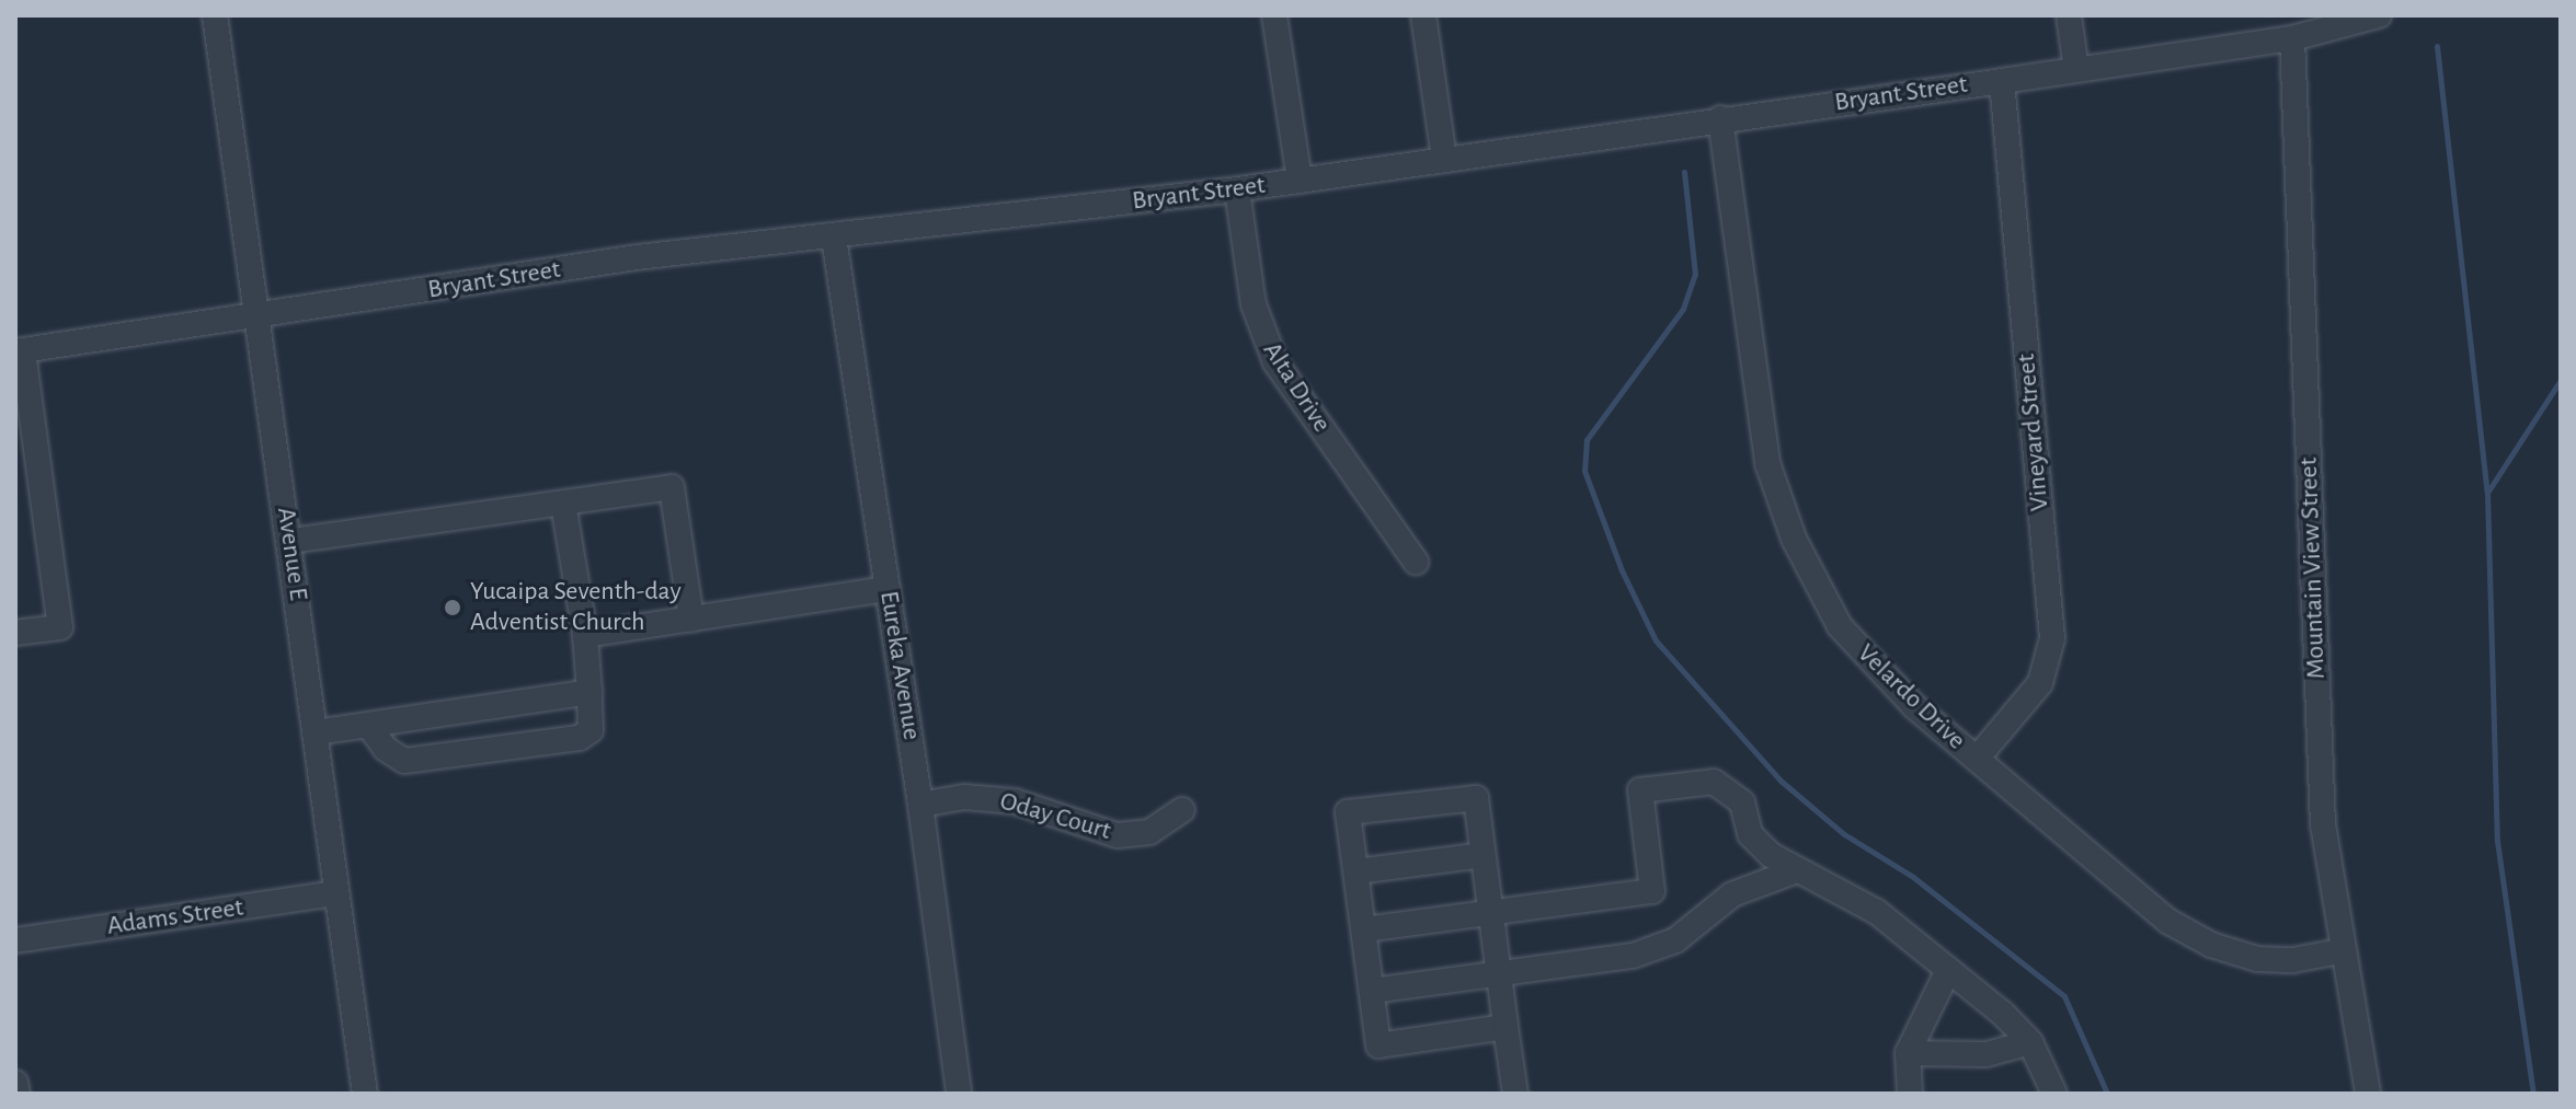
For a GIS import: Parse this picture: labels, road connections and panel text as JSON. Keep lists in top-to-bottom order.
{
  "streets": {
    "street": [
      "Bryant Street",
      "Alta Drive",
      "Vineyard Street",
      "Avenue E",
      "Mountain View Street",
      "Eureka Avenue",
      "Velardo Drive",
      "Oday Court",
      "Adams Street"
    ]
  },
  "crossings": [
    ["Bryant Street", "Alta Drive"],
    ["Bryant Street", "Vineyard Street"],
    ["Bryant Street", "Avenue E"],
    ["Bryant Street", "Mountain View Street"],
    ["Bryant Street", "Eureka Avenue"],
    ["Bryant Street", "Velardo Drive"],
    ["Vineyard Street", "Velardo Drive"],
    ["Avenue E", "Adams Street"],
    ["Mountain View Street", "Velardo Drive"],
    ["Eureka Avenue", "Oday Court"]
  ],
  "places": ["Yucaipa Seventh-day Adventist Church"]
}
